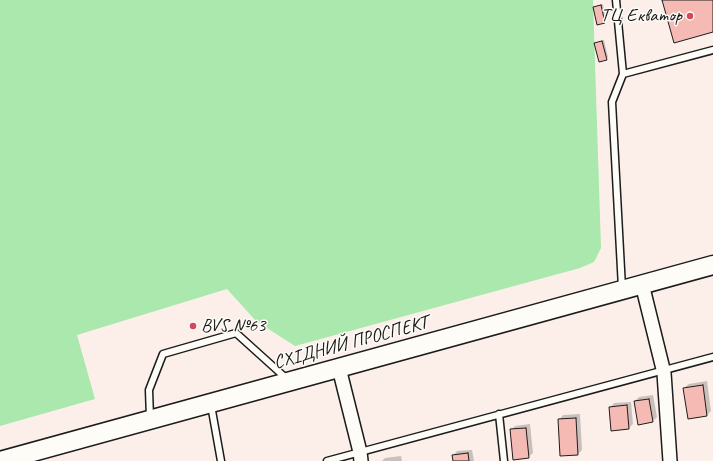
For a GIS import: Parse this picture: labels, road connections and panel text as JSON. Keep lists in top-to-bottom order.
{
  "streets": {
    "main road": ["СХІДНИЙ ПРОСПЕКТ"]
  },
  "places": ["ТЦ Екватор", "BVS №63"]
}
